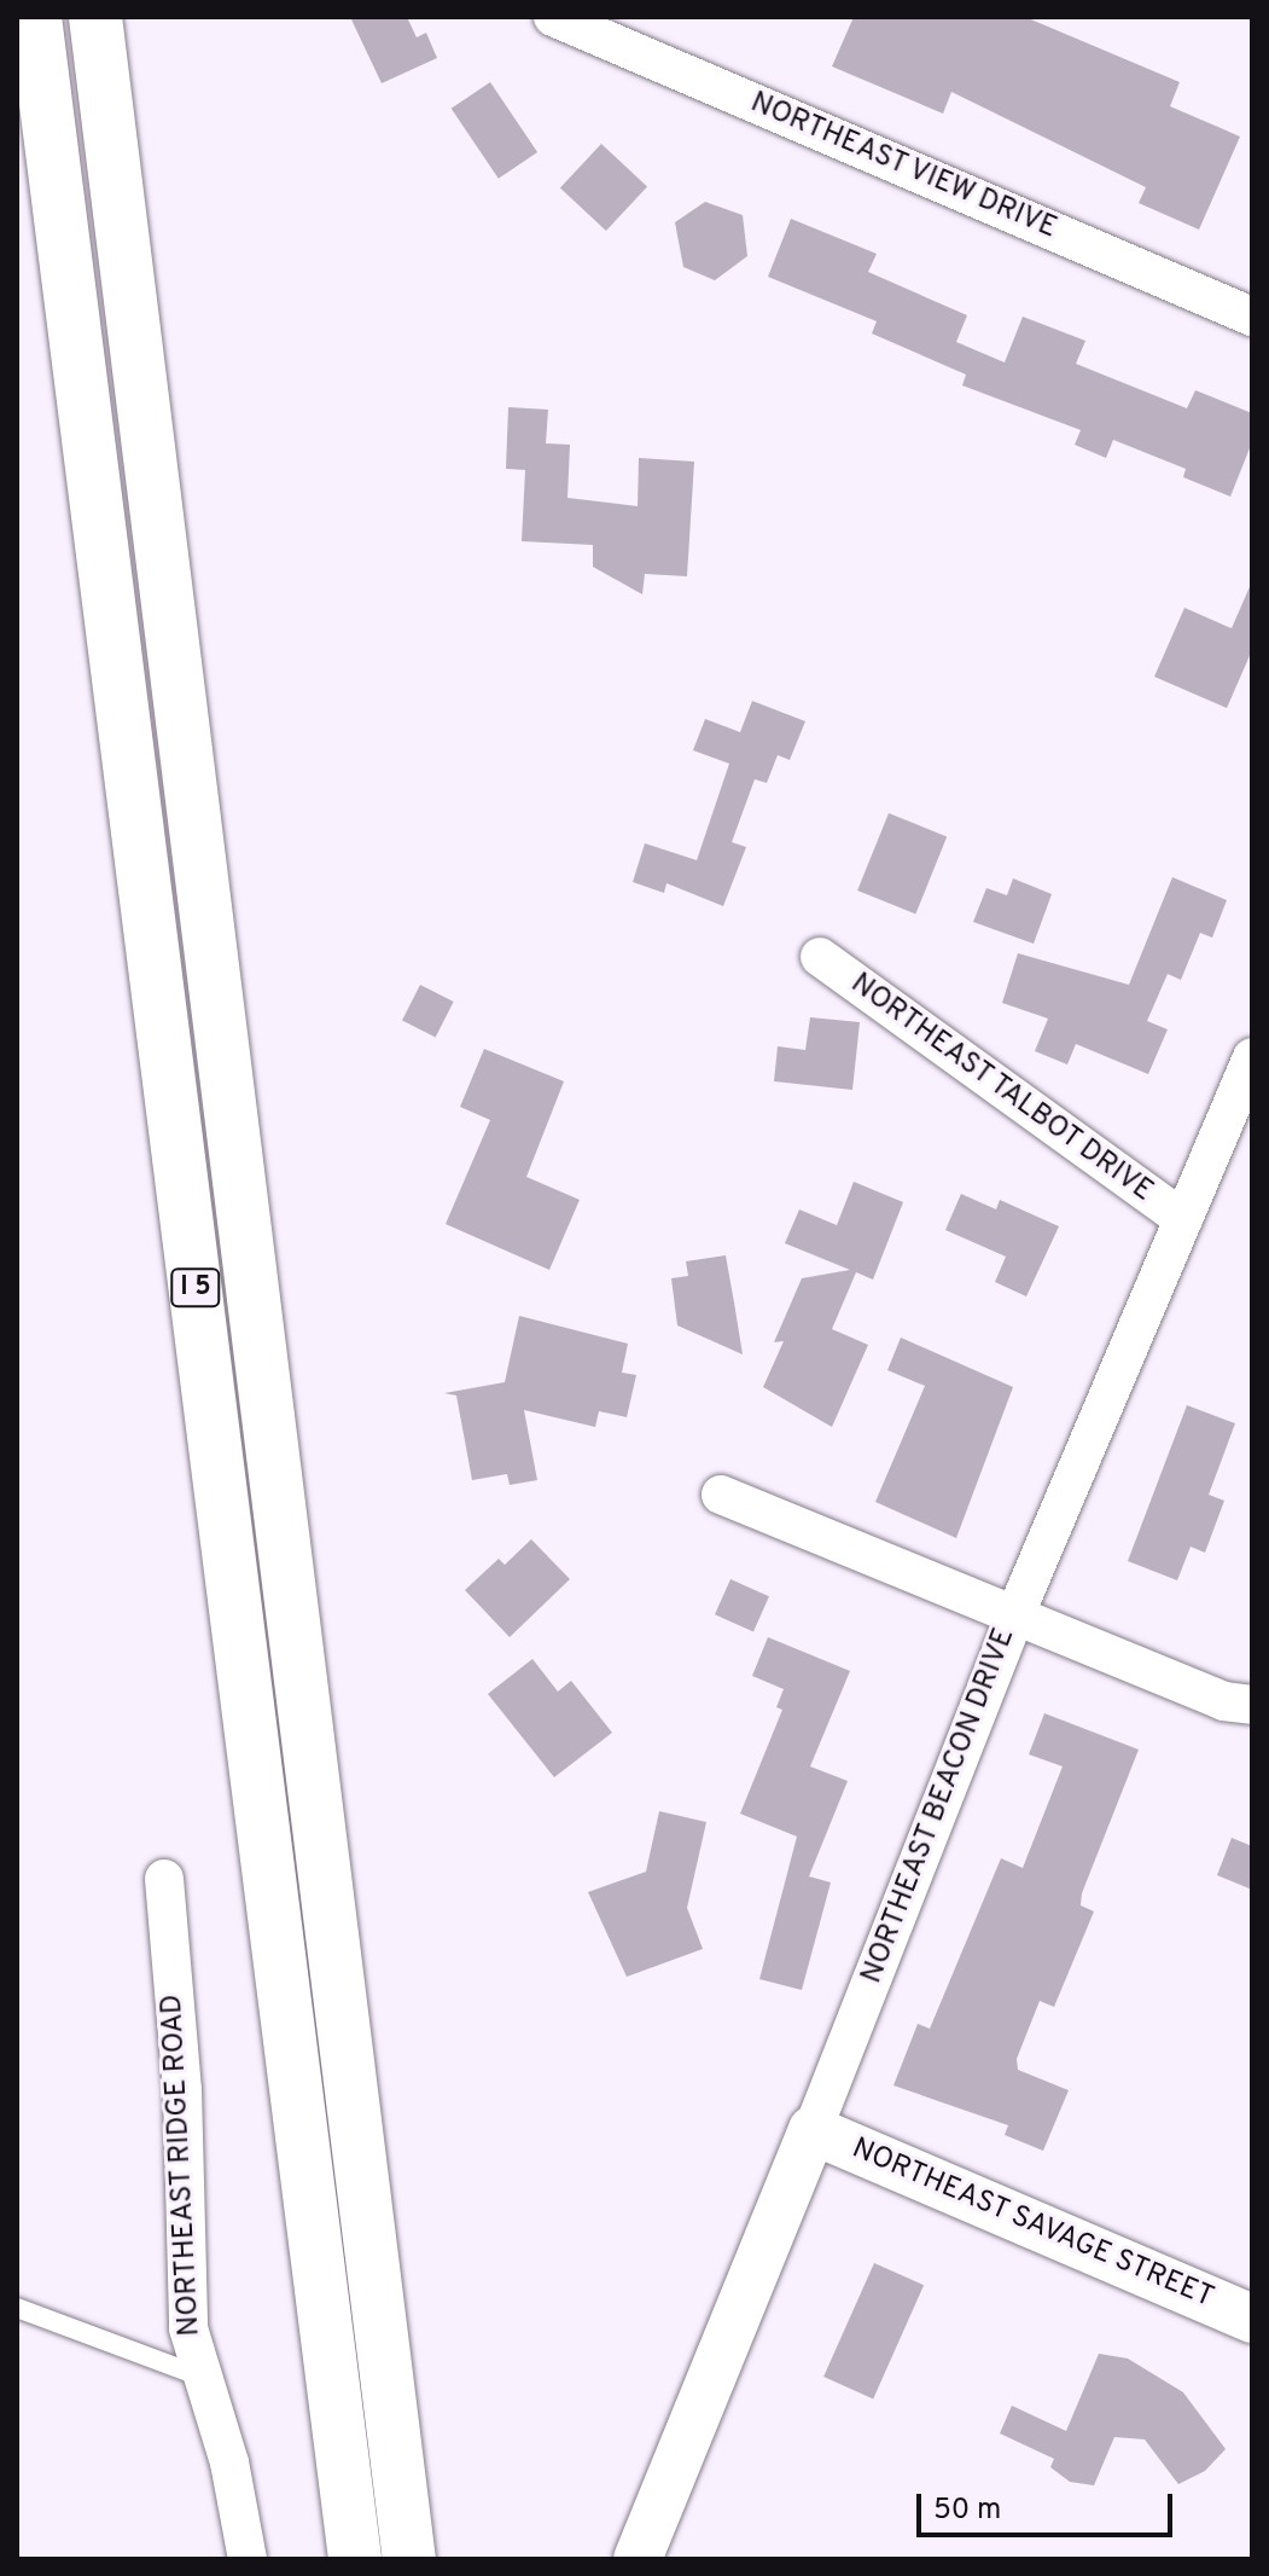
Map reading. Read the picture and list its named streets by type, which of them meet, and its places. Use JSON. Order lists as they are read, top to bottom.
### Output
{
  "streets": {
    "highway": ["I 5"],
    "street": [
      "NORTHEAST VIEW DRIVE",
      "NORTHEAST TALBOT DRIVE",
      "NORTHEAST BEACON DRIVE",
      "NORTHEAST RIDGE ROAD",
      "NORTHEAST SAVAGE STREET"
    ]
  },
  "crossings": [
    ["NORTHEAST TALBOT DRIVE", "NORTHEAST BEACON DRIVE"],
    ["NORTHEAST BEACON DRIVE", "NORTHEAST SAVAGE STREET"]
  ],
  "scale_bar": "50 m"
}
